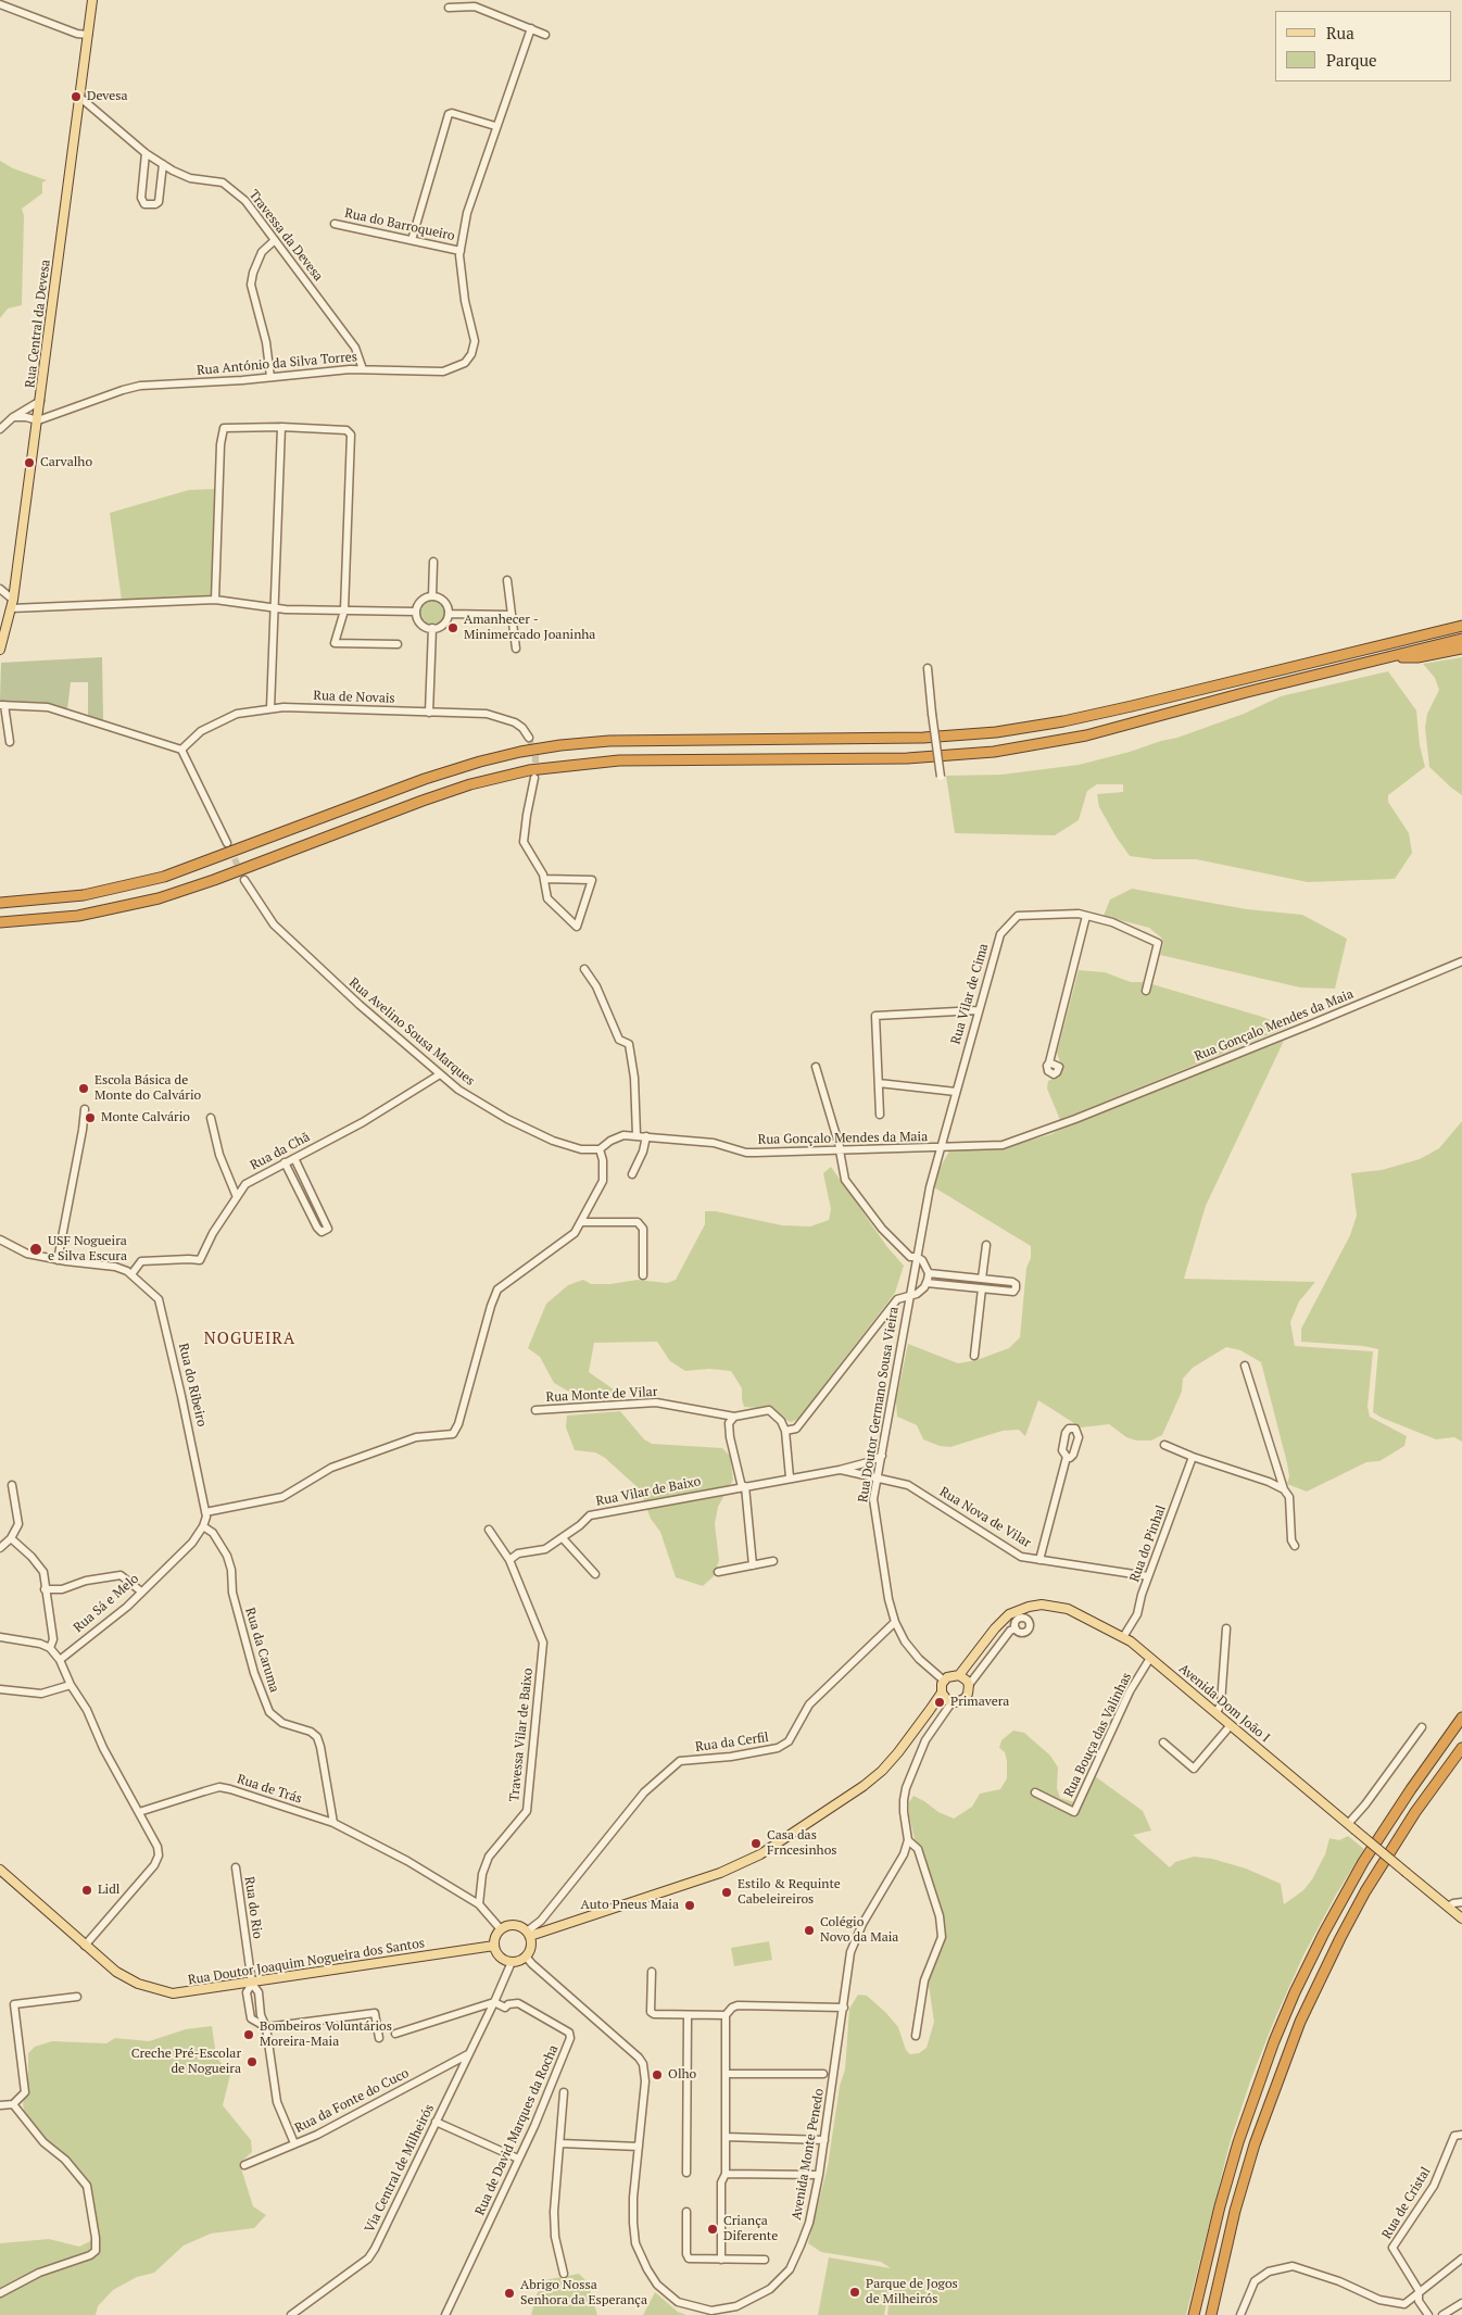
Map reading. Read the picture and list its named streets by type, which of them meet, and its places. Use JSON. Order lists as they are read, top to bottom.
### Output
{
  "streets": {
    "main road": ["Rua Central da Devesa", "Avenida Dom João I", "Rua Doutor Joaquim Nogueira dos Santos"],
    "street": [
      "Rua do Barroqueiro",
      "Travessa da Devesa",
      "Rua António da Silva Torres",
      "Rua de Novais",
      "Rua Vilar de Cima",
      "Rua Gonçalo Mendes da Maia",
      "Rua Avelino Sousa Marques",
      "Rua da Chã",
      "Rua do Ribeiro",
      "Rua Monte de Vilar",
      "Rua Doutor Germano Sousa Vieira",
      "Rua Vilar de Baixo",
      "Rua Nova de Vilar",
      "Rua do Pinhal",
      "Rua Sá e Melo",
      "Rua da Caruma",
      "Travessa Vilar de Baixo",
      "Rua Bouça das Valinhas",
      "Rua da Cerfil",
      "Rua de Trás",
      "Rua do Rio",
      "Rua da Fonte do Cuco",
      "Rua de David Marques da Rocha",
      "Avenida Monte Penedo",
      "Via Central de Milheirós",
      "Rua de Cristal"
    ]
  },
  "crossings": [
    ["Rua do Barroqueiro", "Rua António da Silva Torres"],
    ["Travessa da Devesa", "Rua Central da Devesa"],
    ["Travessa da Devesa", "Rua António da Silva Torres"],
    ["Rua Central da Devesa", "Rua António da Silva Torres"],
    ["Rua Vilar de Cima", "Rua Gonçalo Mendes da Maia"],
    ["Rua Vilar de Cima", "Rua Doutor Germano Sousa Vieira"],
    ["Rua Gonçalo Mendes da Maia", "Rua Avelino Sousa Marques"],
    ["Rua Gonçalo Mendes da Maia", "Rua Doutor Germano Sousa Vieira"],
    ["Rua Avelino Sousa Marques", "Rua da Chã"],
    ["Rua da Chã", "Rua do Ribeiro"],
    ["Rua Doutor Germano Sousa Vieira", "Rua Vilar de Baixo"],
    ["Rua Doutor Germano Sousa Vieira", "Rua Nova de Vilar"],
    ["Rua Doutor Germano Sousa Vieira", "Avenida Dom João I"],
    ["Rua Doutor Germano Sousa Vieira", "Rua da Cerfil"],
    ["Rua Vilar de Baixo", "Rua Nova de Vilar"],
    ["Rua Vilar de Baixo", "Travessa Vilar de Baixo"],
    ["Rua Nova de Vilar", "Rua do Pinhal"],
    ["Rua do Pinhal", "Avenida Dom João I"],
    ["Rua Sá e Melo", "Rua da Caruma"],
    ["Rua da Caruma", "Rua de Trás"],
    ["Avenida Dom João I", "Rua Bouça das Valinhas"],
    ["Travessa Vilar de Baixo", "Rua de Trás"],
    ["Rua da Cerfil", "Rua de Trás"],
    ["Rua da Cerfil", "Rua Doutor Joaquim Nogueira dos Santos"],
    ["Rua da Cerfil", "Avenida Monte Penedo"],
    ["Rua da Cerfil", "Via Central de Milheirós"],
    ["Rua de Trás", "Rua Doutor Joaquim Nogueira dos Santos"],
    ["Rua de Trás", "Avenida Monte Penedo"],
    ["Rua de Trás", "Via Central de Milheirós"],
    ["Rua do Rio", "Rua Doutor Joaquim Nogueira dos Santos"],
    ["Rua do Rio", "Rua da Fonte do Cuco"],
    ["Rua Doutor Joaquim Nogueira dos Santos", "Avenida Monte Penedo"],
    ["Rua Doutor Joaquim Nogueira dos Santos", "Via Central de Milheirós"],
    ["Rua da Fonte do Cuco", "Via Central de Milheirós"],
    ["Rua de David Marques da Rocha", "Via Central de Milheirós"],
    ["Avenida Monte Penedo", "Via Central de Milheirós"]
  ],
  "districts": ["NOGUEIRA"],
  "places": [
    "Devesa",
    "Carvalho",
    "Amanhecer - Minimercado Joaninha",
    "Escola Básica de Monte do Calvário",
    "Monte Calvário",
    "USF Nogueira e Silva Escura",
    "Primavera",
    "Casa das Frncesinhos",
    "Lidl",
    "Estilo & Requinte Cabeleireiros",
    "Auto Pneus Maia",
    "Colégio Novo da Maia",
    "Bombeiros Voluntários Moreira-Maia",
    "Creche Pré-Escolar de Nogueira",
    "Olho",
    "Criança Diferente",
    "Parque de Jogos de Milheirós",
    "Abrigo Nossa Senhora da Esperança"
  ],
  "legend": ["Rua", "Parque"]
}
